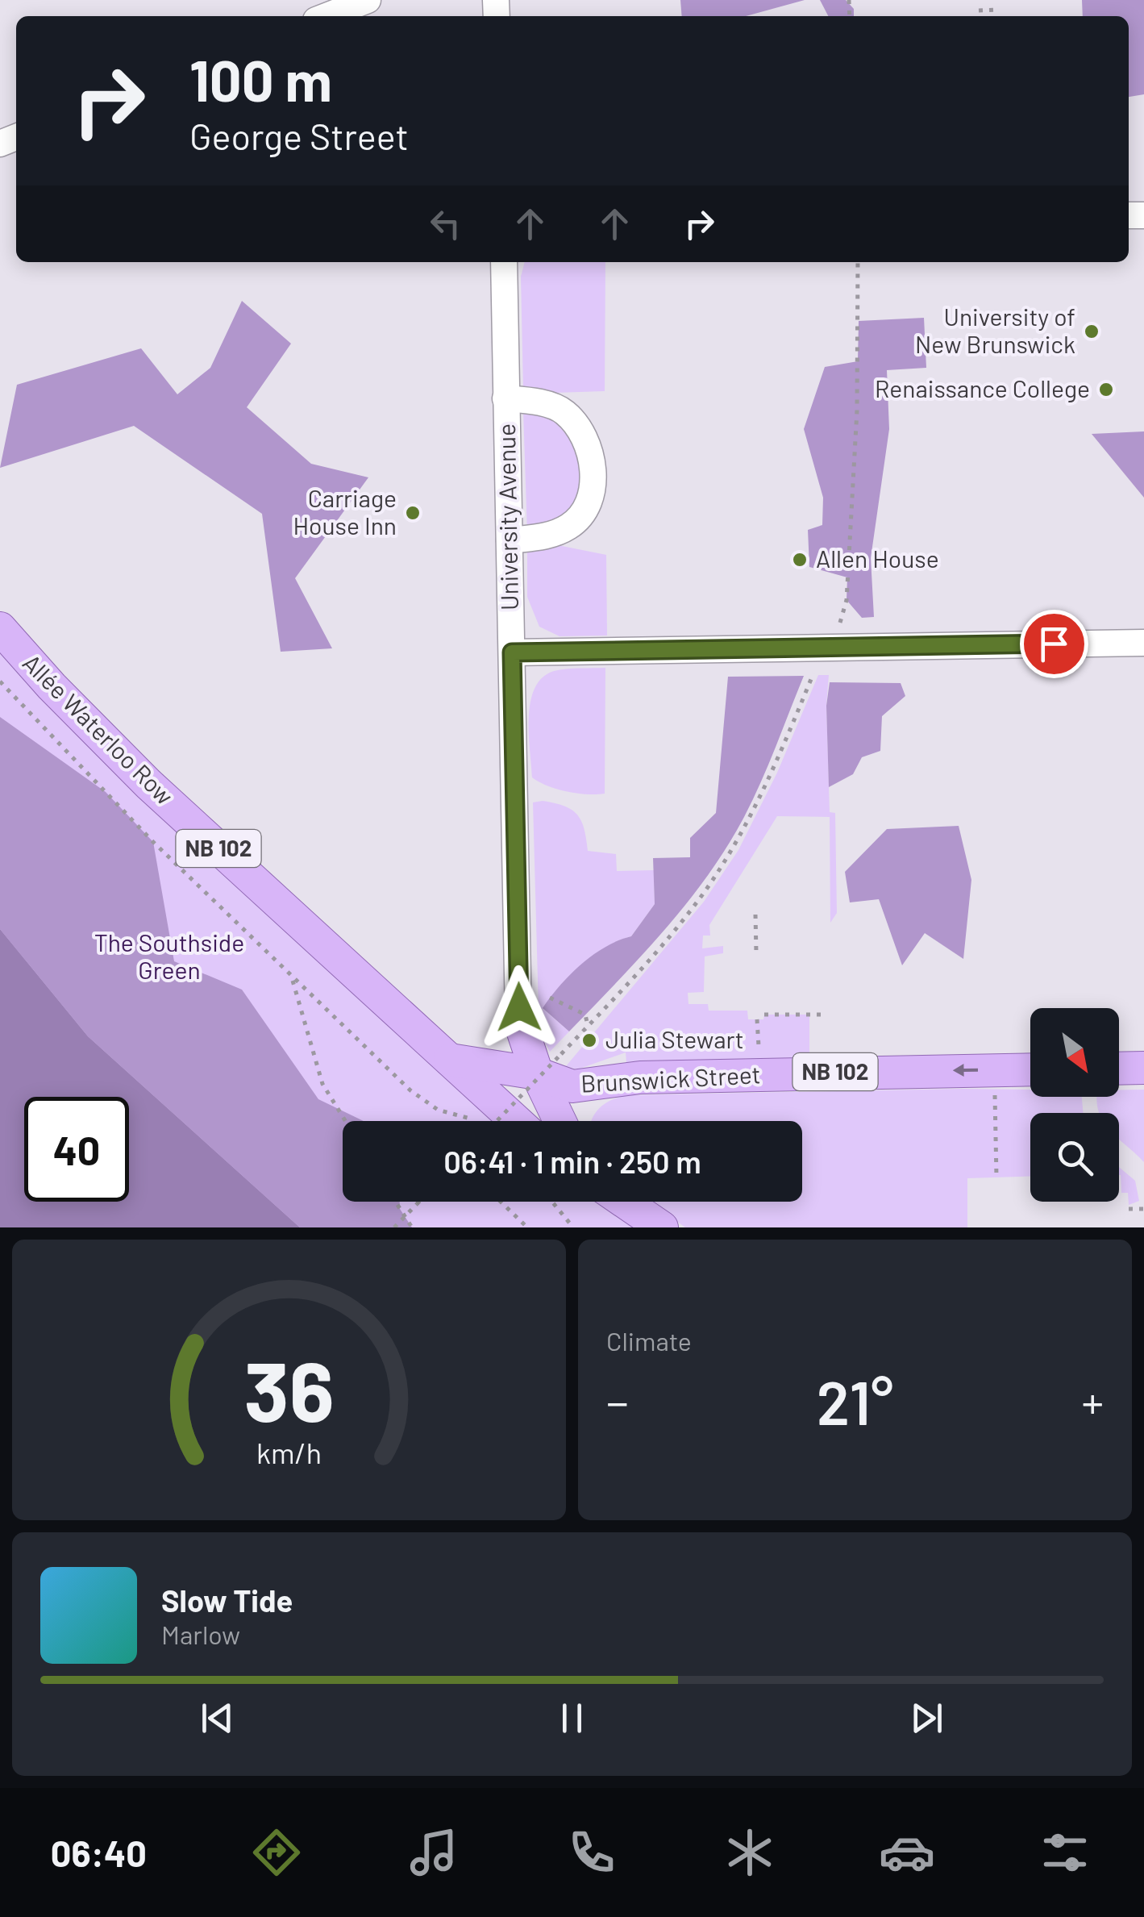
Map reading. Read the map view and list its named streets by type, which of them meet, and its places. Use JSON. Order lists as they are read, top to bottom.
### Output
{
  "streets": {
    "main road": ["Allée Waterloo Row", "NB 102", "Brunswick Street"],
    "street": ["University Avenue"]
  },
  "crossings": [
    ["Allée Waterloo Row", "NB 102"],
    ["Allée Waterloo Row", "Brunswick Street"],
    ["NB 102", "Brunswick Street"]
  ],
  "one_way": ["Brunswick Street"],
  "parks": ["The Southside Green"],
  "places": [
    "University of New Brunswick",
    "Renaissance College",
    "Carriage House Inn",
    "Allen House",
    "Julia Stewart"
  ],
  "north": "bottom right",
  "page": {
    "turn": ["100 m", "George Street"],
    "limit": "40",
    "trip": "06:41 · 1 min · 250 m",
    "tile": "Climate",
    "heat": ["−", "21°", "+"],
    "song": ["Slow Tide", "Marlow"],
    "tabs": "06:40",
    "gauge": ["36", "km/h"]
  }
}
